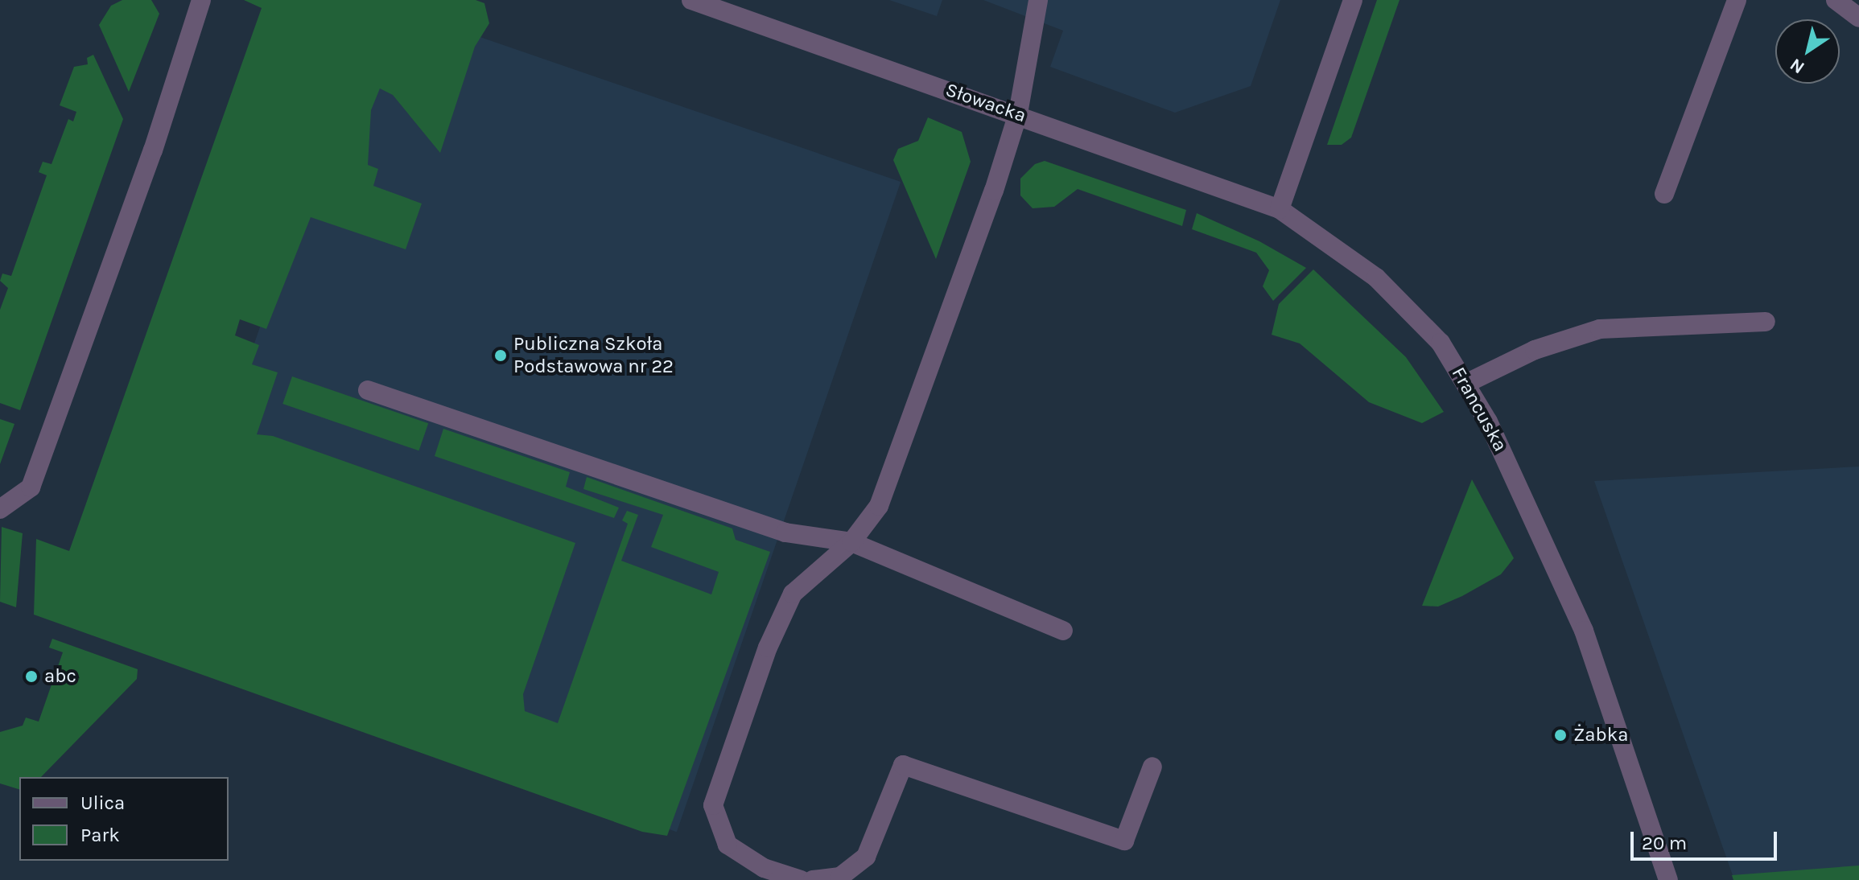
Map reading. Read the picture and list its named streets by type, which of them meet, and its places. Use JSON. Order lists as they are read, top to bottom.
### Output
{
  "streets": {
    "street": ["Słowacka", "Francuska"]
  },
  "crossings": [
    ["Słowacka", "Francuska"]
  ],
  "places": ["Publiczna Szkoła Podstawowa nr 22", "abc", "Żabka"],
  "legend": ["Ulica", "Park"],
  "scale_bar": "20 m",
  "north": "bottom left"
}
